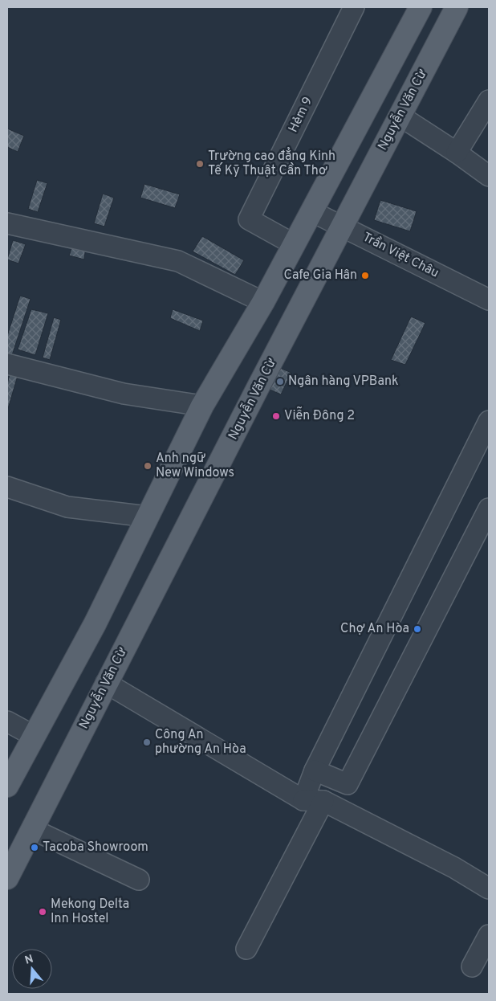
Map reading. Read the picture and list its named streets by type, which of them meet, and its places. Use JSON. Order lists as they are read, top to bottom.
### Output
{
  "streets": {
    "main road": ["Nguyễn Văn Cừ"],
    "street": ["Hẻm 9", "Trần Việt Châu"]
  },
  "crossings": [
    ["Nguyễn Văn Cừ", "Trần Việt Châu"]
  ],
  "places": [
    "Trường cao đẳng Kinh Tế Kỹ Thuật Cần Thơ",
    "Cafe Gia Hân",
    "Ngân hàng VPBank",
    "Viễn Đông 2",
    "Anh ngữ New Windows",
    "Chợ An Hòa",
    "Công An phường An Hòa",
    "Tacoba Showroom",
    "Mekong Delta Inn Hostel"
  ],
  "north": "top"
}
